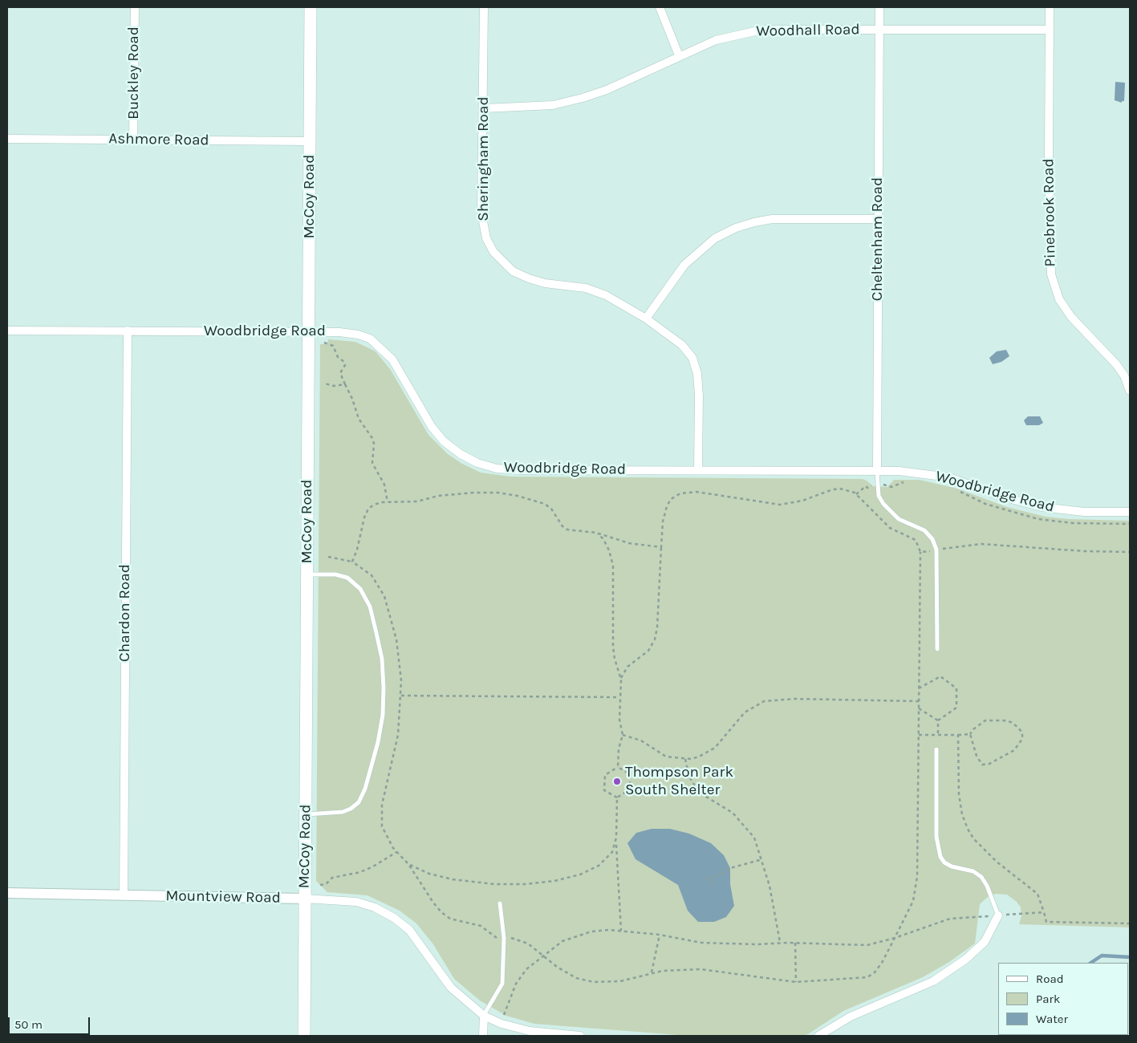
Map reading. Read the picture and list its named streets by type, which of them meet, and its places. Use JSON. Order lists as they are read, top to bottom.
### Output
{
  "streets": {
    "main road": ["McCoy Road"],
    "street": [
      "Woodhall Road",
      "Buckley Road",
      "Ashmore Road",
      "Sheringham Road",
      "Pinebrook Road",
      "Cheltenham Road",
      "Woodbridge Road",
      "Chardon Road",
      "Mountview Road"
    ]
  },
  "crossings": [
    ["Woodhall Road", "Sheringham Road"],
    ["Woodhall Road", "Pinebrook Road"],
    ["Woodhall Road", "Cheltenham Road"],
    ["Buckley Road", "Ashmore Road"],
    ["Ashmore Road", "McCoy Road"],
    ["Sheringham Road", "Woodbridge Road"],
    ["McCoy Road", "Woodbridge Road"],
    ["McCoy Road", "Mountview Road"],
    ["Cheltenham Road", "Woodbridge Road"],
    ["Woodbridge Road", "Chardon Road"],
    ["Chardon Road", "Mountview Road"]
  ],
  "places": ["Thompson Park South Shelter"],
  "legend": ["Road", "Park", "Water"],
  "scale_bar": "50 m"
}
